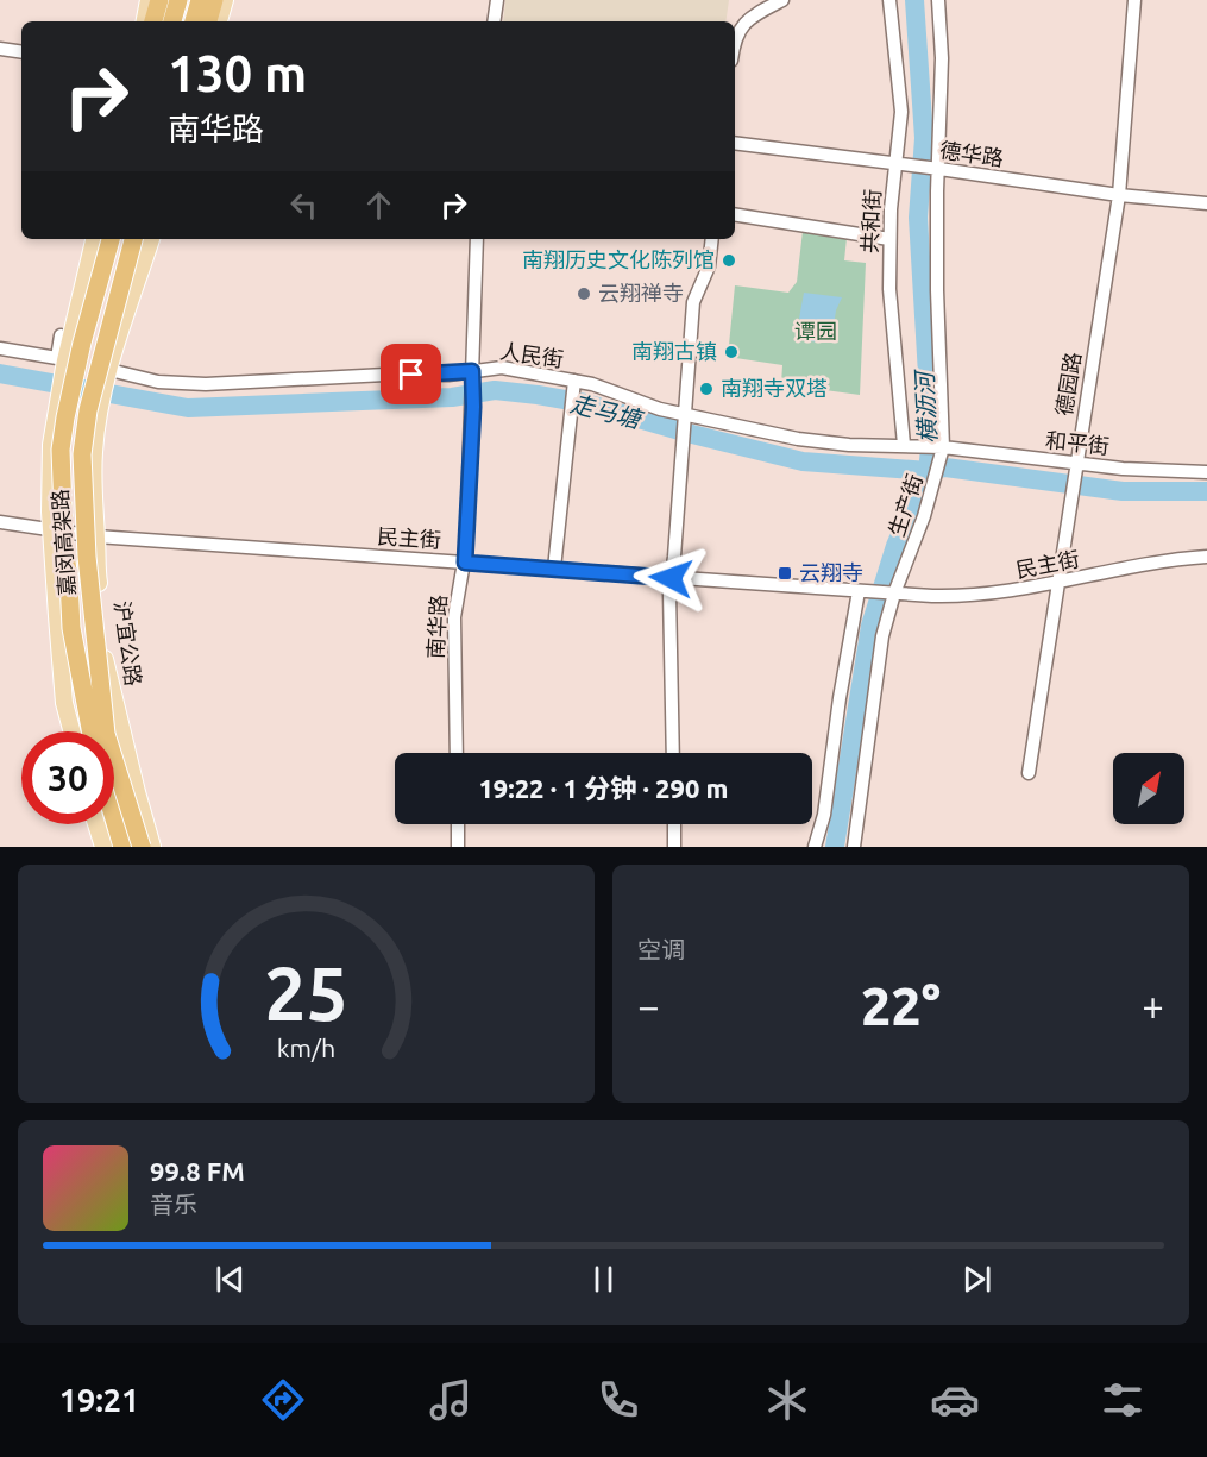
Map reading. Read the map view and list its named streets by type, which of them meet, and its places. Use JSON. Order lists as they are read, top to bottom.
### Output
{
  "streets": {
    "highway": ["嘉闵高架路"],
    "main road": ["沪宜公路"],
    "street": [
      "德华路",
      "共和街",
      "人民街",
      "德园路",
      "和平街",
      "生产街",
      "民主街",
      "南华路"
    ]
  },
  "crossings": [
    ["德华路", "共和街"],
    ["德华路", "德园路"],
    ["德华路", "生产街"],
    ["共和街", "人民街"],
    ["人民街", "和平街"],
    ["人民街", "生产街"],
    ["人民街", "南华路"],
    ["人民街", "沪宜公路"],
    ["德园路", "和平街"],
    ["德园路", "民主街"],
    ["和平街", "生产街"],
    ["生产街", "民主街"],
    ["民主街", "南华路"],
    ["民主街", "沪宜公路"]
  ],
  "water": ["横沥河", "走马塘"],
  "parks": ["谭园"],
  "places": {
    "other": [
      "南翔历史文化陈列馆",
      "云翔禅寺",
      "南翔古镇",
      "南翔寺双塔"
    ],
    "transit": ["云翔寺"]
  },
  "north": "top right",
  "page": {
    "turn": ["130 m", "南华路"],
    "limit": "30",
    "trip": "19:22 · 1 分钟 · 290 m",
    "tile": "空调",
    "heat": ["−", "22°", "+"],
    "song": ["99.8 FM", "音乐"],
    "tabs": "19:21",
    "gauge": ["25", "km/h"]
  }
}
